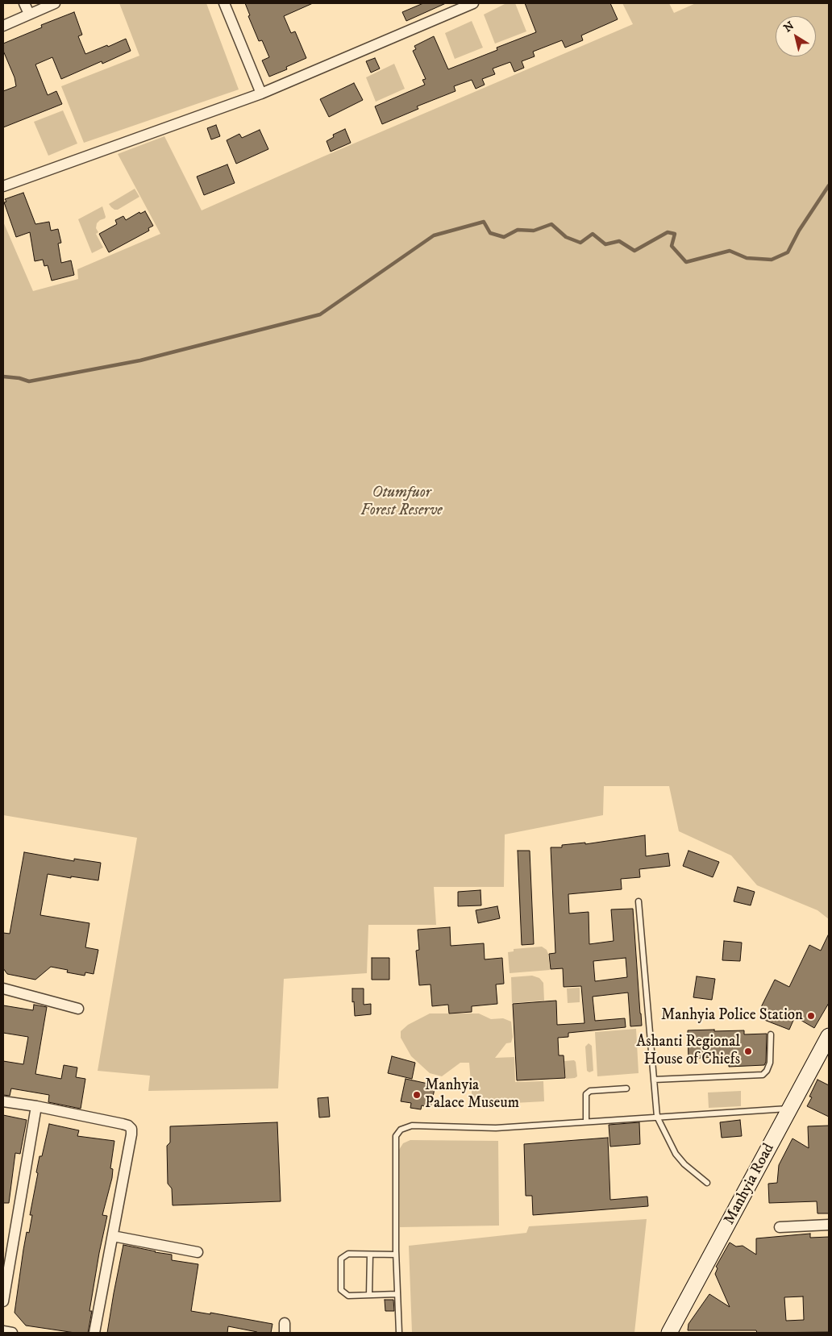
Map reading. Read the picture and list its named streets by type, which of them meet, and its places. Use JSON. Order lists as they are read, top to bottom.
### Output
{
  "streets": {
    "main road": ["Manhyia Road"]
  },
  "parks": ["Otumfuor Forest Reserve"],
  "places": ["Manhyia Police Station", "Ashanti Regional House of Chiefs", "Manhyia Palace Museum"],
  "north": "top left"
}
